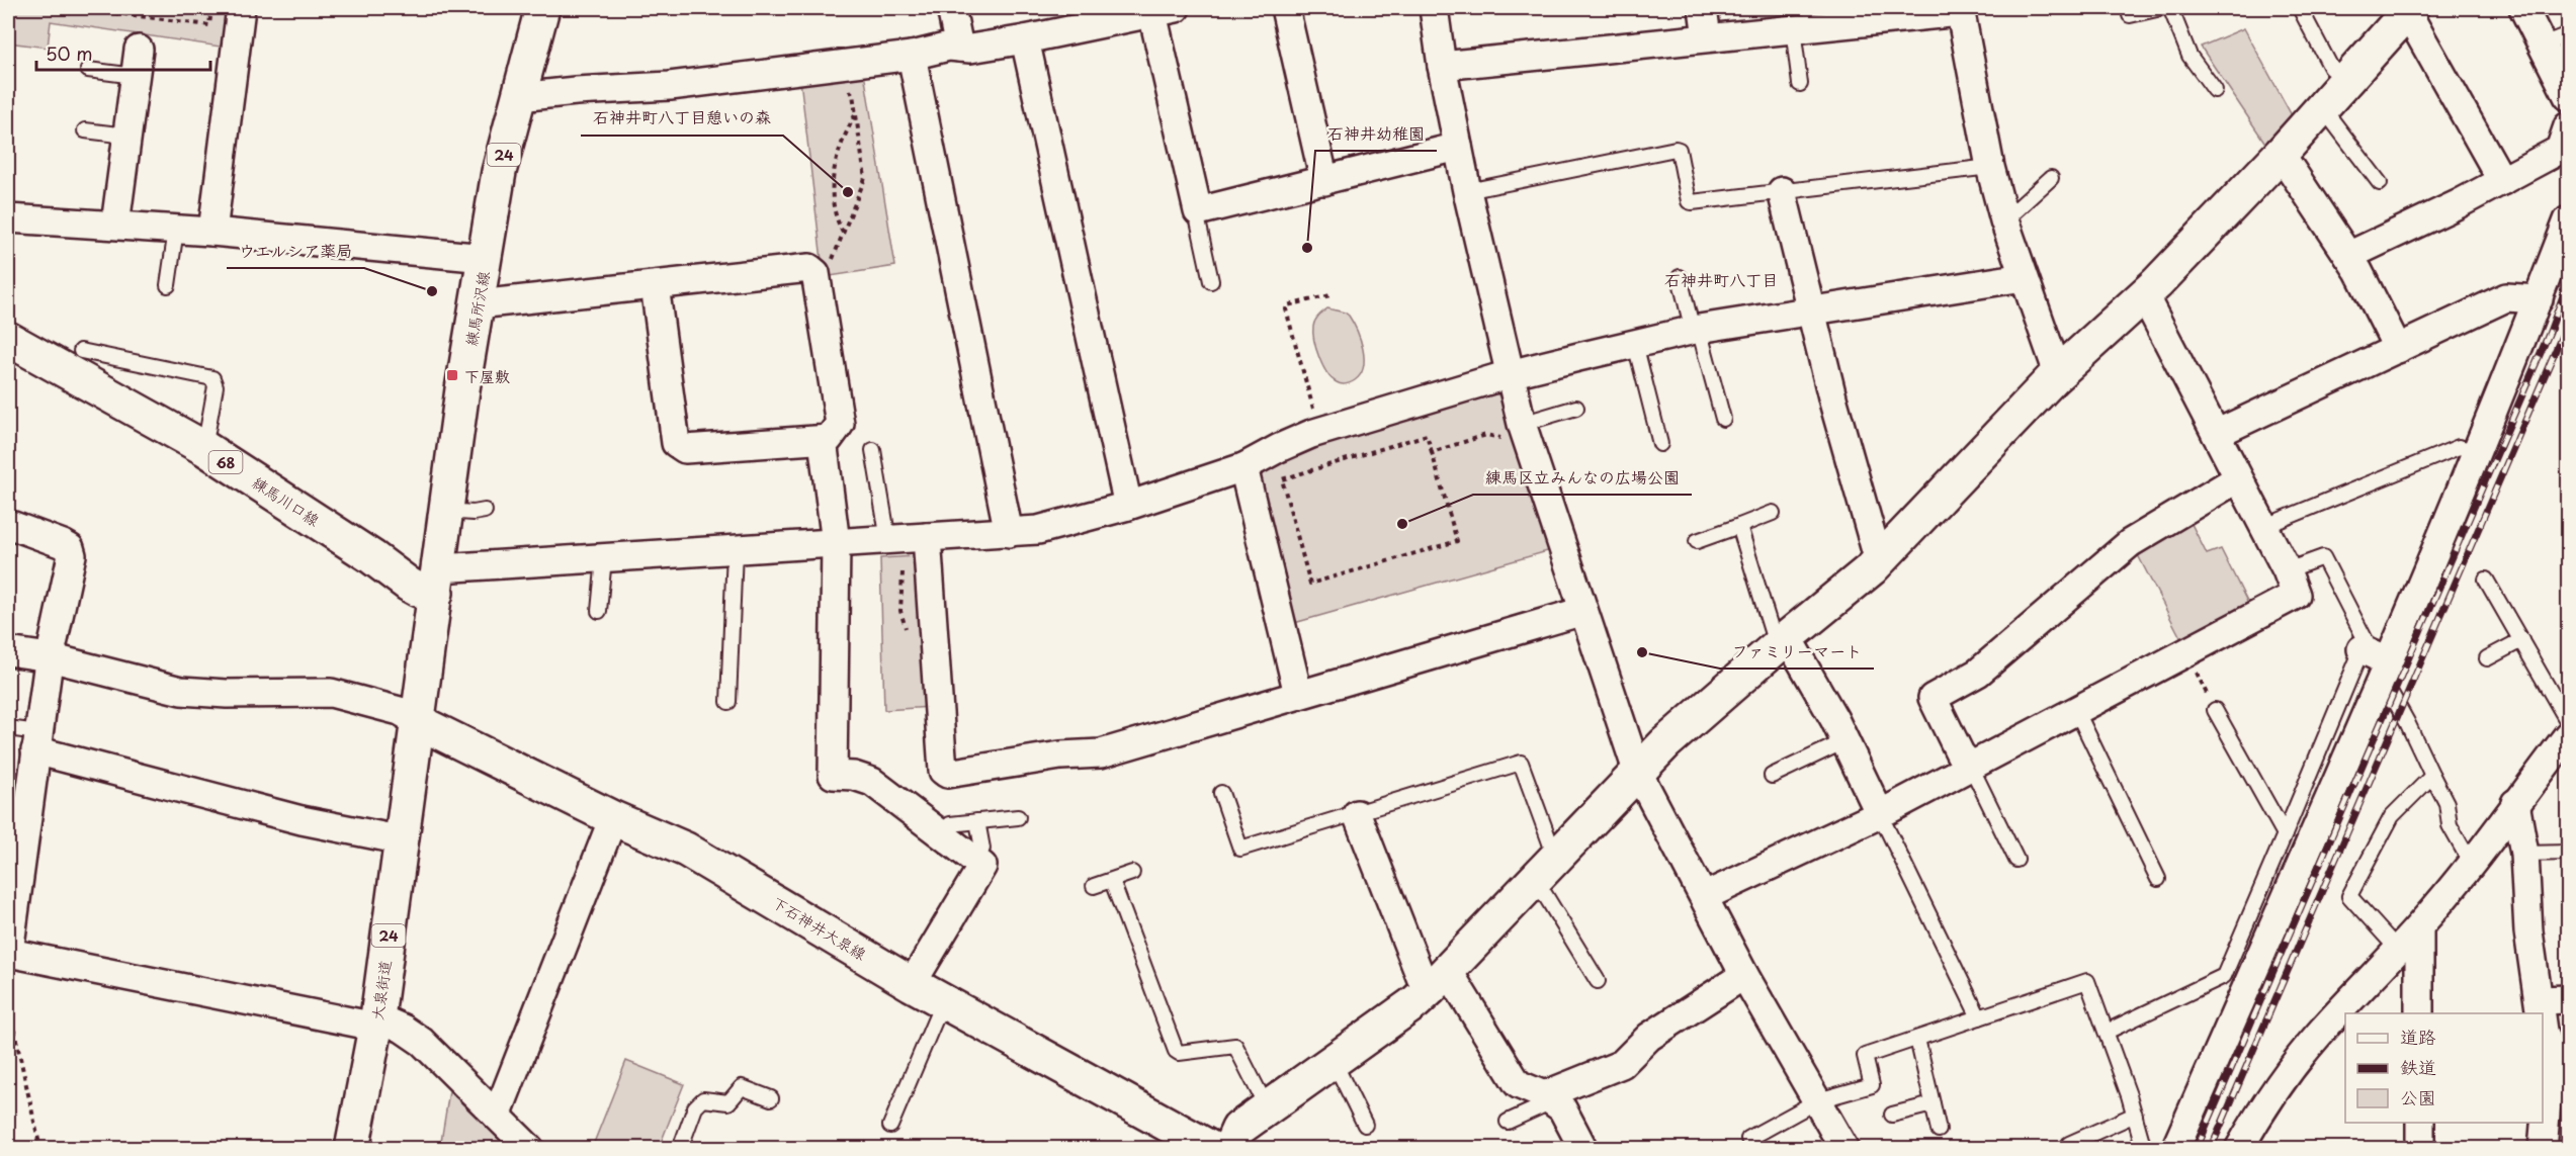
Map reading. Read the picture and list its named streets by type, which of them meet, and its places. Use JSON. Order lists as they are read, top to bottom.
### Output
{
  "streets": {
    "main road": [
      "24",
      "練馬所沢線",
      "68",
      "練馬川口線",
      "下石神井大泉線",
      "大泉街道"
    ]
  },
  "crossings": [
    ["練馬所沢線", "練馬川口線"],
    ["練馬所沢線", "下石神井大泉線"],
    ["練馬所沢線", "大泉街道"],
    ["下石神井大泉線", "大泉街道"]
  ],
  "districts": ["石神井町八丁目"],
  "places": {
    "other": [
      "石神井町八丁目憩いの森",
      "石神井幼稚園",
      "ウエルシア薬局",
      "練馬区立みんなの広場公園",
      "ファミリーマート"
    ],
    "transit": ["下屋敷"]
  },
  "legend": ["道路", "鉄道", "公園"],
  "scale_bar": "50 m"
}
